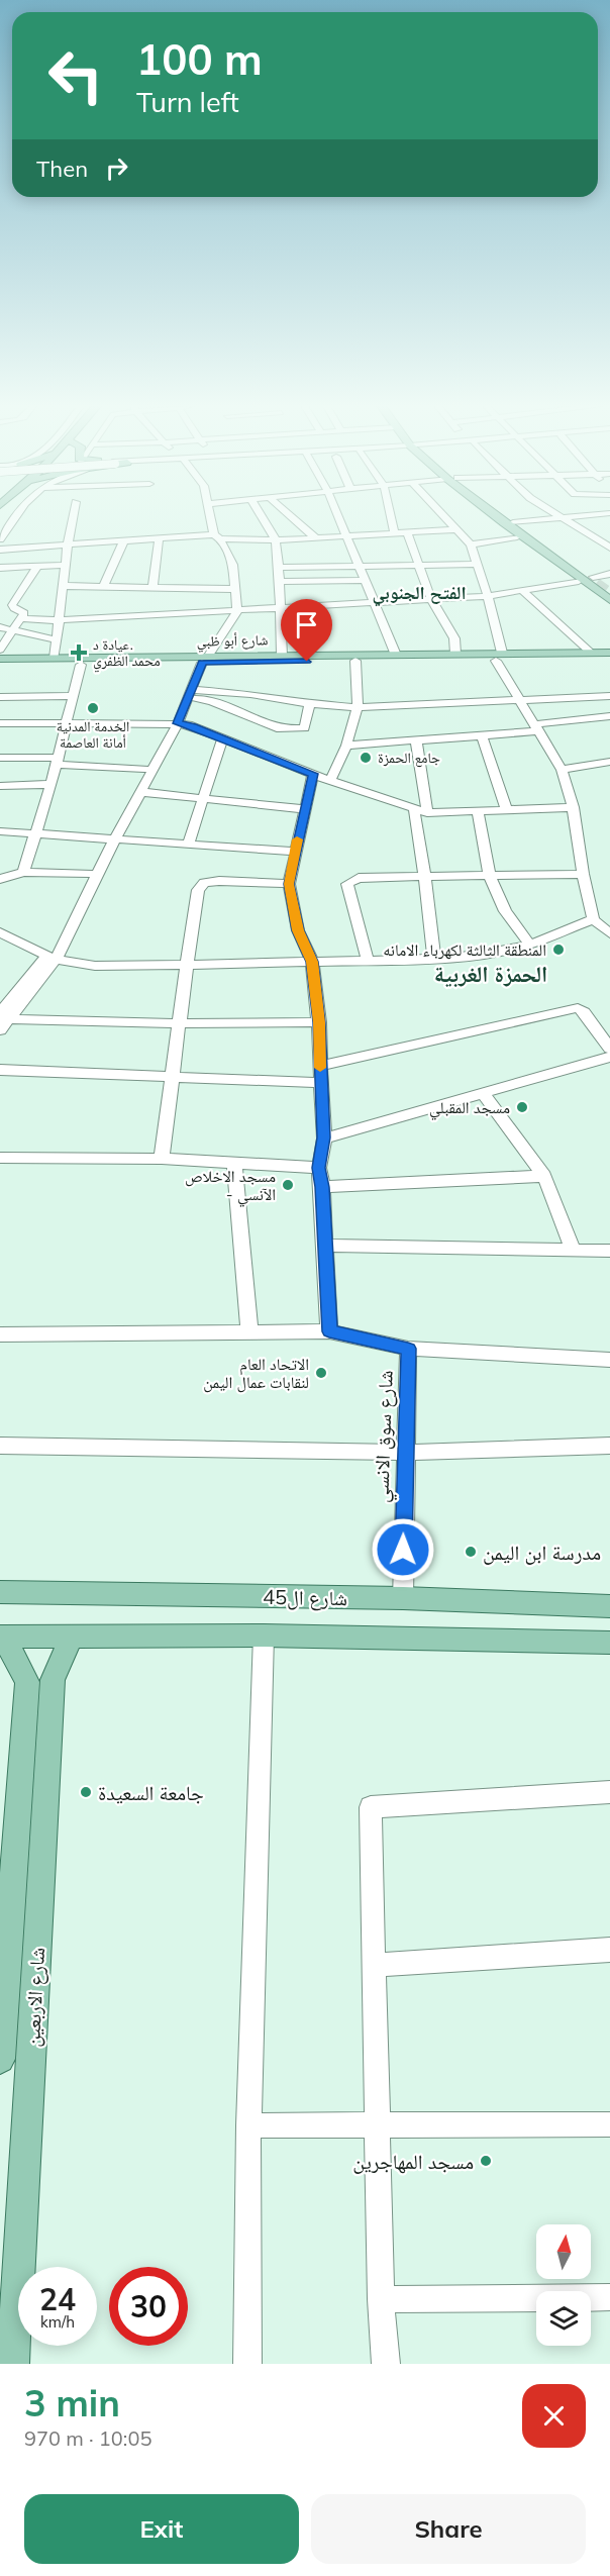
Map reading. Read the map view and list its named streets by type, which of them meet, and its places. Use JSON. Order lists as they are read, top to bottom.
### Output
{
  "streets": {
    "main road": ["شارع أبو ظبي", "شارع ال45", "شارع الاربعين"],
    "street": ["شارع سوق الانسي"]
  },
  "crossings": [
    ["شارع سوق الانسي", "شارع ال45"]
  ],
  "districts": ["الفتح الجنوبي", "الحمزة الغربية"],
  "places": {
    "health": ["عيادة د. محمد الظفري"],
    "other": [
      "الخدمة المدنية أمانة العاصمة",
      "جامع الحمزة",
      "المنطقة الثالثة لكهرباء الامانه",
      "مسجد المقبلي",
      "مسجد الاخلاص - الآنسي",
      "الاتحاد العام لنقابات عمال اليمن",
      "مدرسة ابن اليمن",
      "جامعة السعيدة",
      "مسجد المهاجرين"
    ]
  },
  "north": "top",
  "page": {
    "turn": ["100 m", "Turn left"],
    "then": "Then",
    "speed": "24 km/h",
    "limit": "30",
    "heading": ["3 min", "970 m · 10:05"],
    "buttons": ["Exit", "Share"]
  }
}
